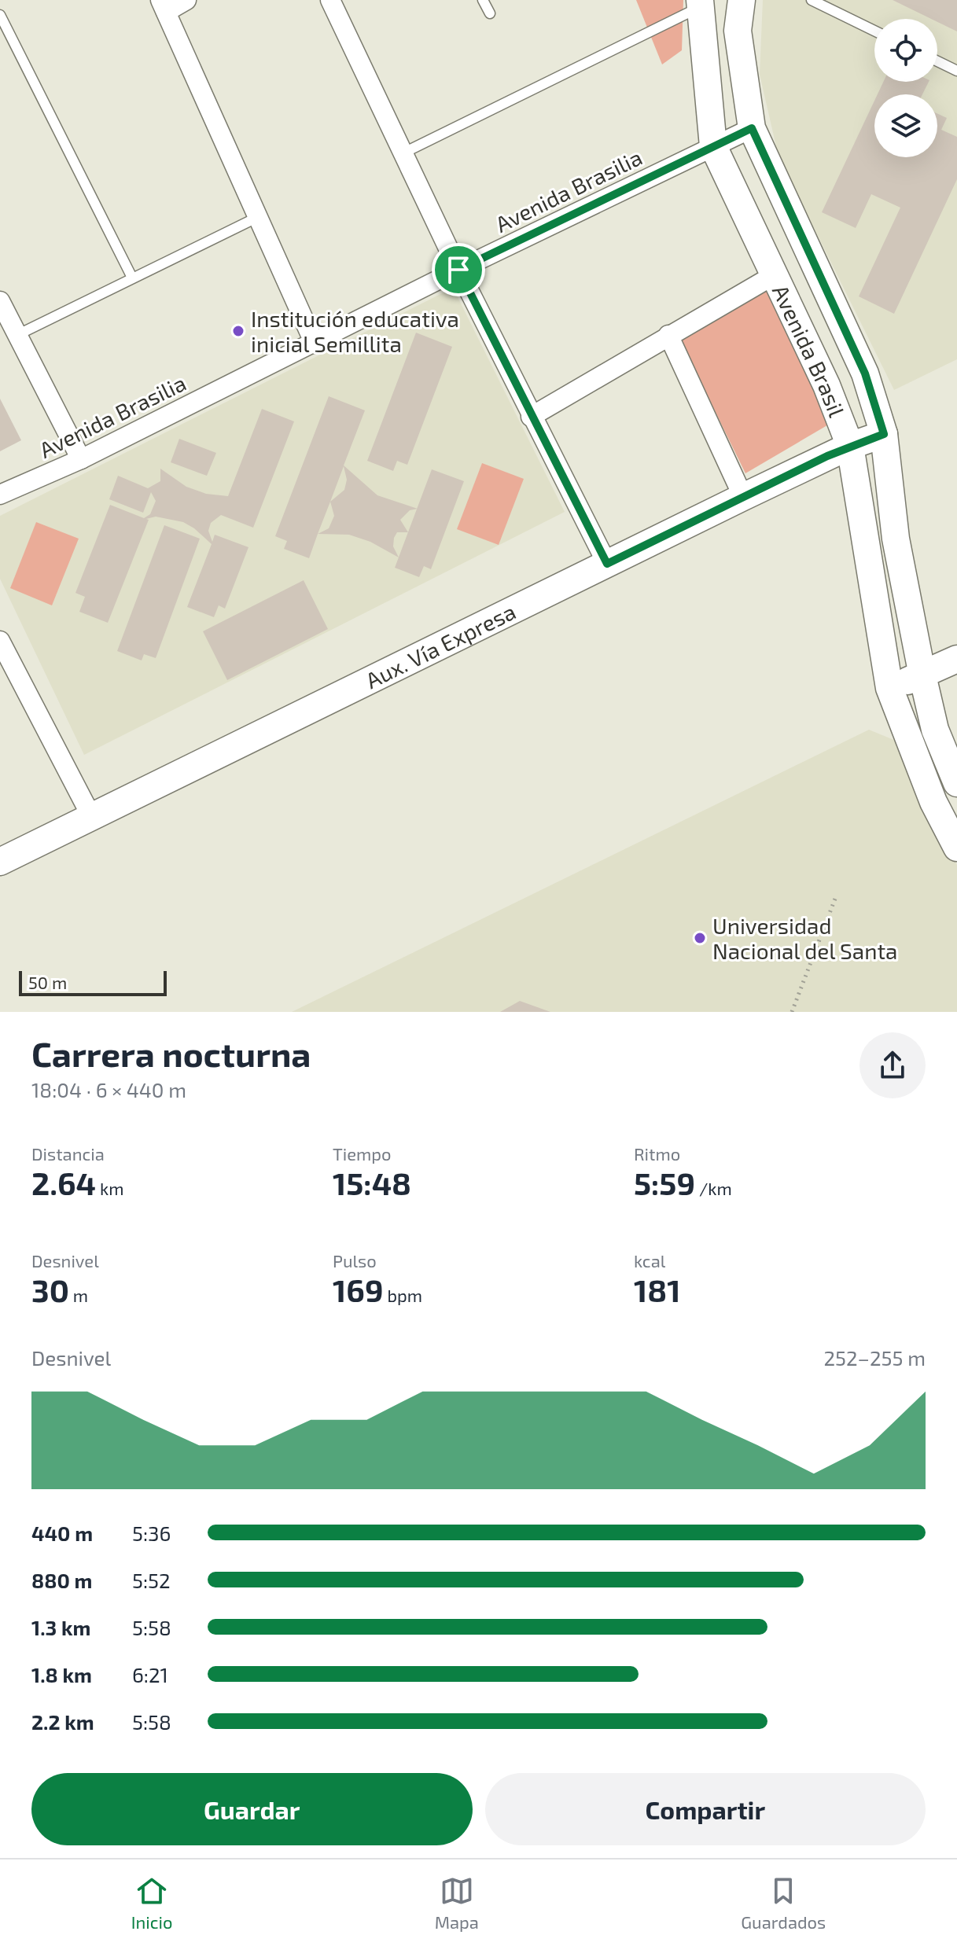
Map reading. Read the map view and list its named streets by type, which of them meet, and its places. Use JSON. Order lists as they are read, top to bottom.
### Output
{
  "streets": {
    "main road": ["Avenida Brasil", "Aux. Vía Expresa"],
    "street": ["Avenida Brasilia"]
  },
  "crossings": [
    ["Avenida Brasilia", "Avenida Brasil"],
    ["Avenida Brasil", "Aux. Vía Expresa"]
  ],
  "places": ["Institución educativa inicial Semillita", "Universidad Nacional del Santa"],
  "scale_bar": "50 m",
  "page": {
    "scale": "50 m",
    "heading": ["Carrera nocturna", "18:04 · 6 × 440 m"],
    "stats": [
      ["Distancia", "2.64 km"],
      ["Tiempo", "15:48"],
      ["Ritmo", "5:59 /km"],
      ["Desnivel", "30 m"],
      ["Pulso", "169 bpm"],
      ["kcal", "181"]
    ],
    "chart": ["Desnivel", "252–255 m"],
    "list": [
      {
        "name": "440 m",
        "note": "5:36"
      },
      {
        "name": "880 m",
        "note": "5:52"
      },
      {
        "name": "1.3 km",
        "note": "5:58"
      },
      {
        "name": "1.8 km",
        "note": "6:21"
      },
      {
        "name": "2.2 km",
        "note": "5:58"
      }
    ],
    "buttons": ["Guardar", "Compartir"],
    "tabs": ["Inicio", "Mapa", "Guardados"]
  }
}
